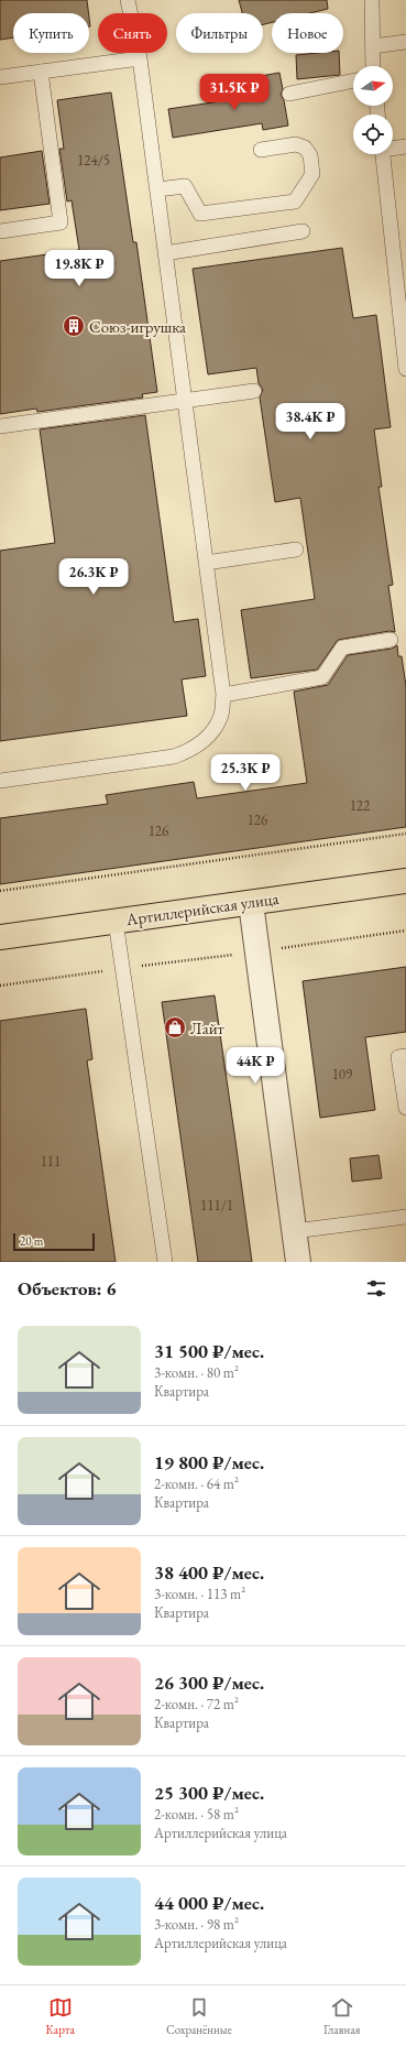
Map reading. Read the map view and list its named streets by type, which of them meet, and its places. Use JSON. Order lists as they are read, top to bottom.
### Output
{
  "streets": {
    "main road": ["Артиллерийская улица"]
  },
  "places": {
    "building": ["Союз-игрушка"],
    "shop": ["Лайт"]
  },
  "house_numbers": [
    "124/5",
    "122",
    "126",
    "126",
    "109",
    "111",
    "111/1"
  ],
  "scale_bar": "20 m",
  "north": "right",
  "page": {
    "chip": [
      "Купить",
      "Снять",
      "Фильтры",
      "Новое"
    ],
    "price": [
      "31.5K ₽",
      "19.8K ₽",
      "38.4K ₽",
      "26.3K ₽",
      "25.3K ₽",
      "44K ₽"
    ],
    "scale": "20 m",
    "heading": "Объектов: 6",
    "list": [
      {
        "name": "31 500 ₽/мес.",
        "note": "3-комн. · 80 m² · Квартира"
      },
      {
        "name": "19 800 ₽/мес.",
        "note": "2-комн. · 64 m² · Квартира"
      },
      {
        "name": "38 400 ₽/мес.",
        "note": "3-комн. · 113 m² · Квартира"
      },
      {
        "name": "26 300 ₽/мес.",
        "note": "2-комн. · 72 m² · Квартира"
      },
      {
        "name": "25 300 ₽/мес.",
        "note": "2-комн. · 58 m² · Артиллерийская улица"
      },
      {
        "name": "44 000 ₽/мес.",
        "note": "3-комн. · 98 m² · Артиллерийская улица"
      }
    ],
    "tabs": ["Карта", "Сохранённые", "Главная"]
  }
}
